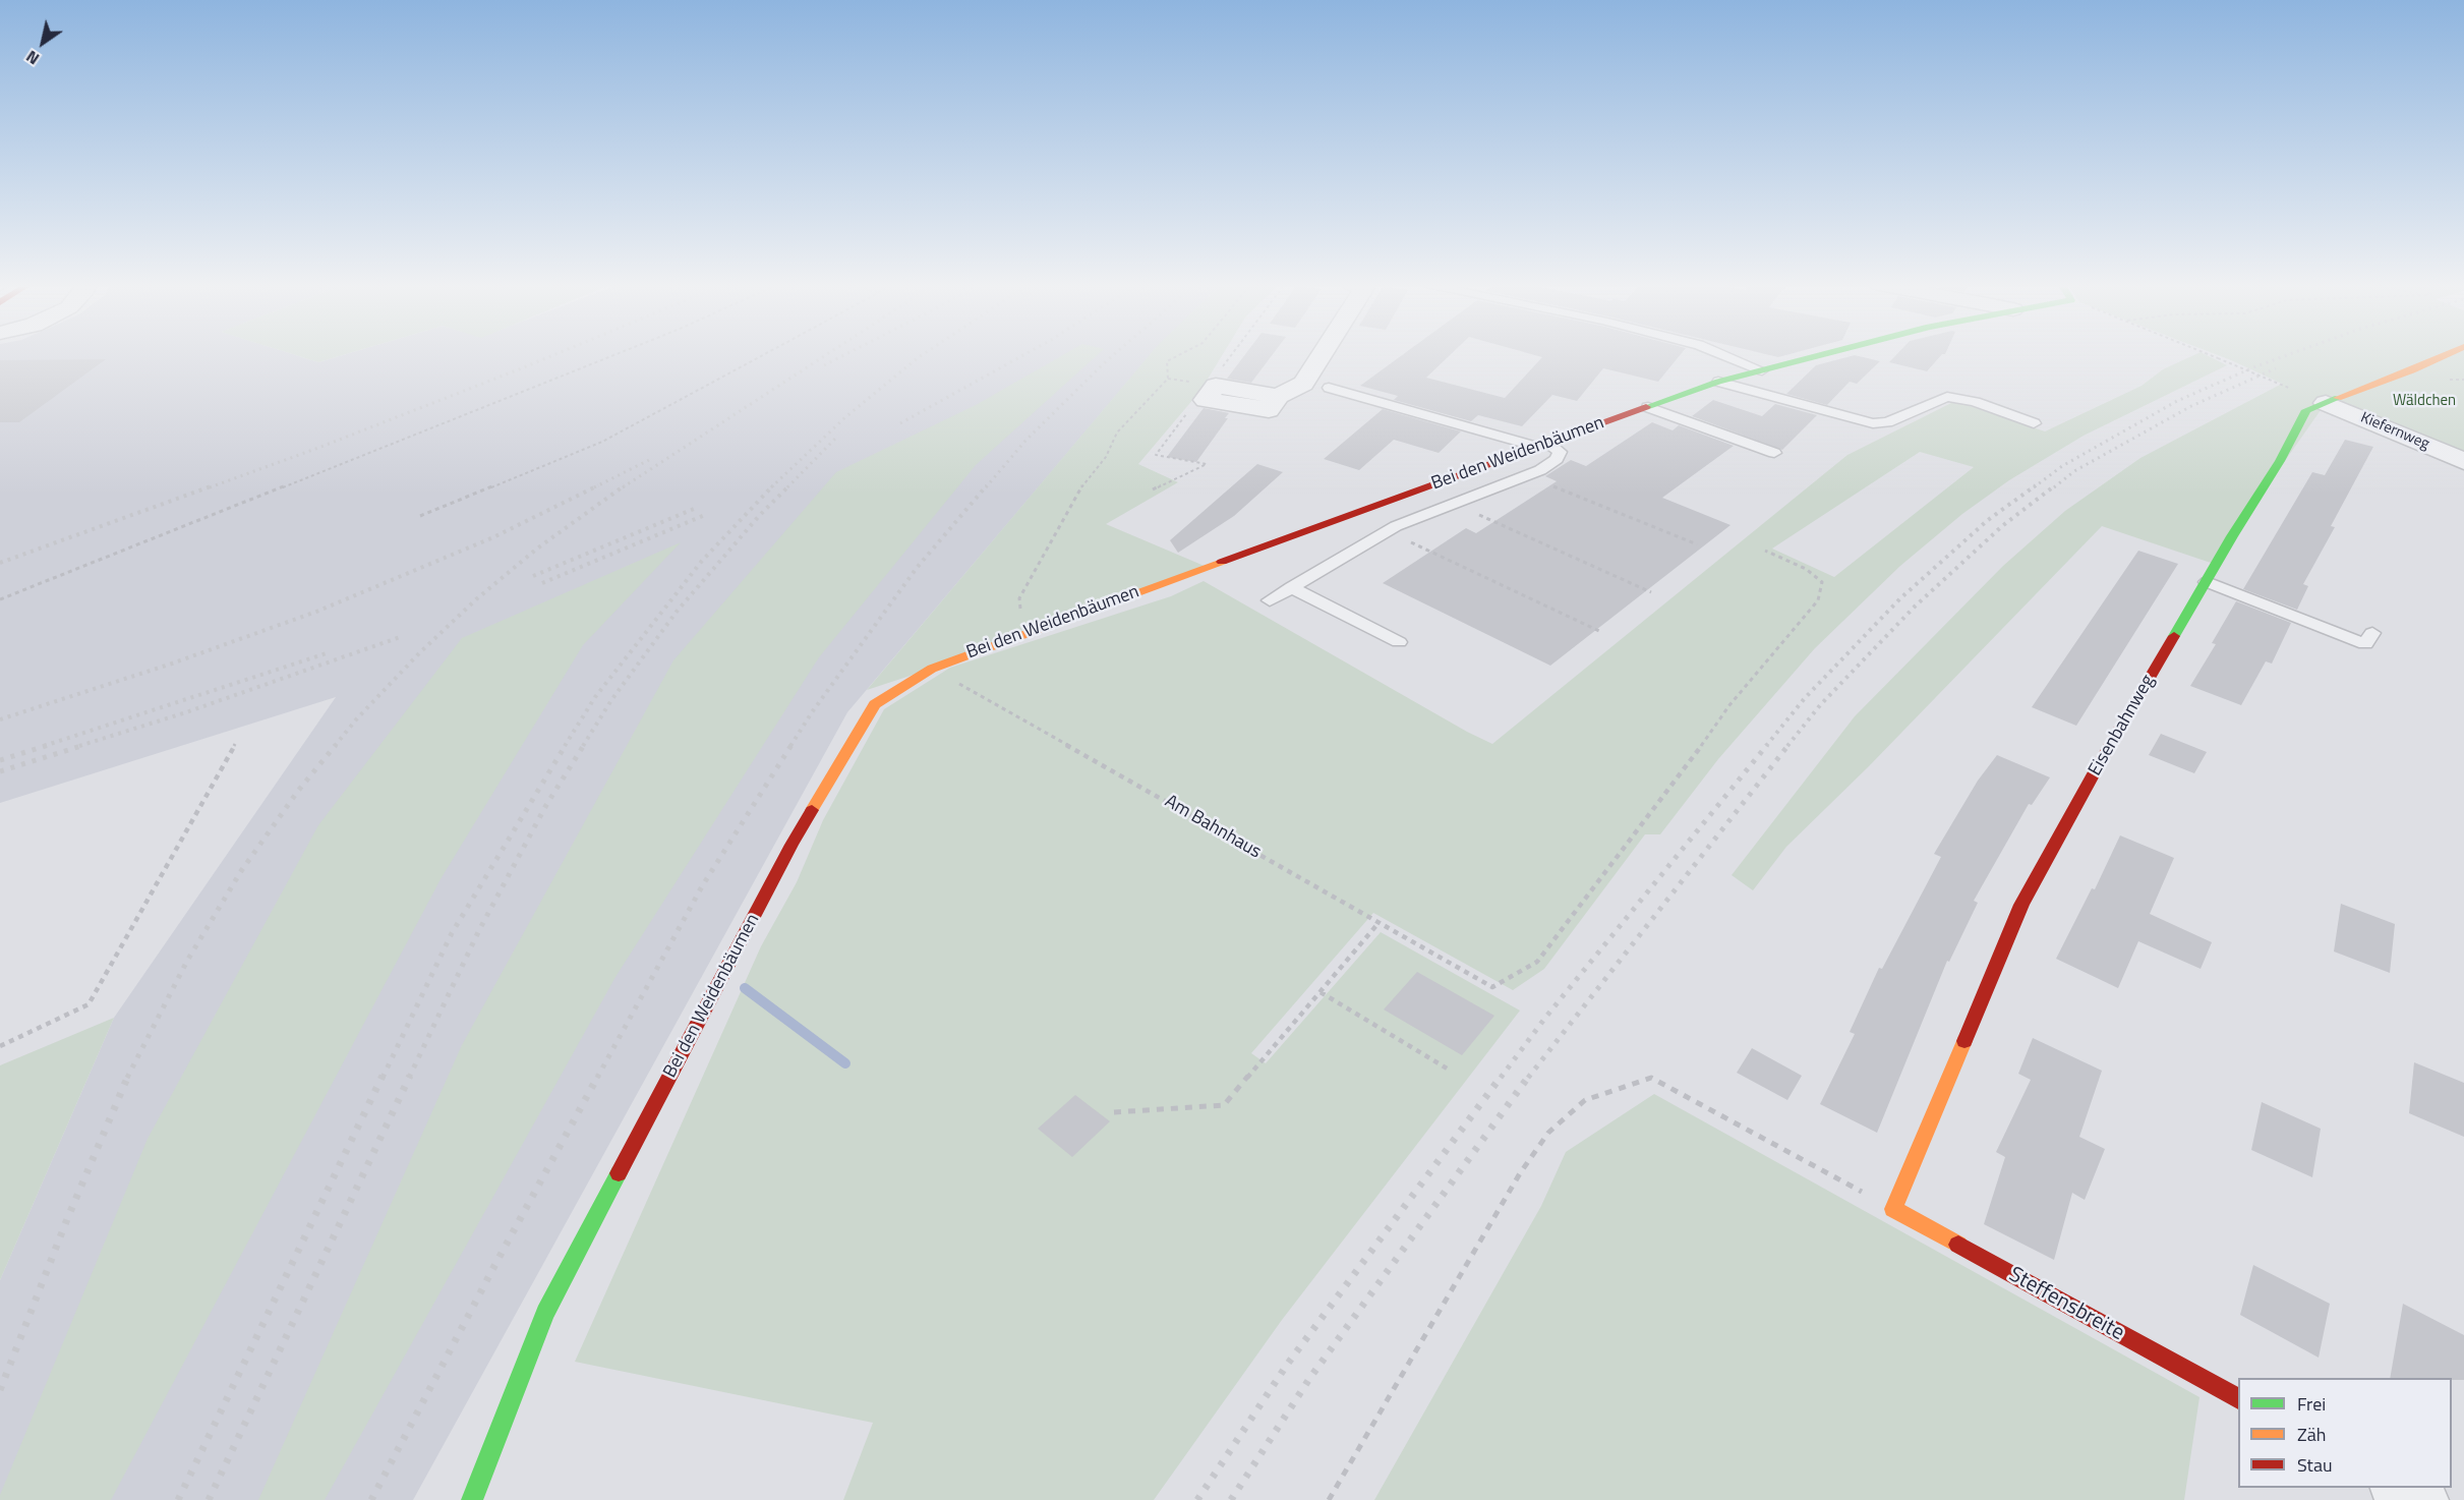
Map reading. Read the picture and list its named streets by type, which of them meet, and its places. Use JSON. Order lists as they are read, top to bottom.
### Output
{
  "streets": {
    "street": [
      "Kiefernweg",
      "Bei den Weidenbäumen",
      "Eisenbahnweg",
      "Steffensbreite"
    ],
    "path": ["Am Bahnhaus"]
  },
  "crossings": [
    ["Kiefernweg", "Eisenbahnweg"],
    ["Bei den Weidenbäumen", "Am Bahnhaus"],
    ["Eisenbahnweg", "Steffensbreite"]
  ],
  "parks": ["Wäldchen"],
  "legend": ["Frei", "Zäh", "Stau"],
  "north": "bottom left"
}
